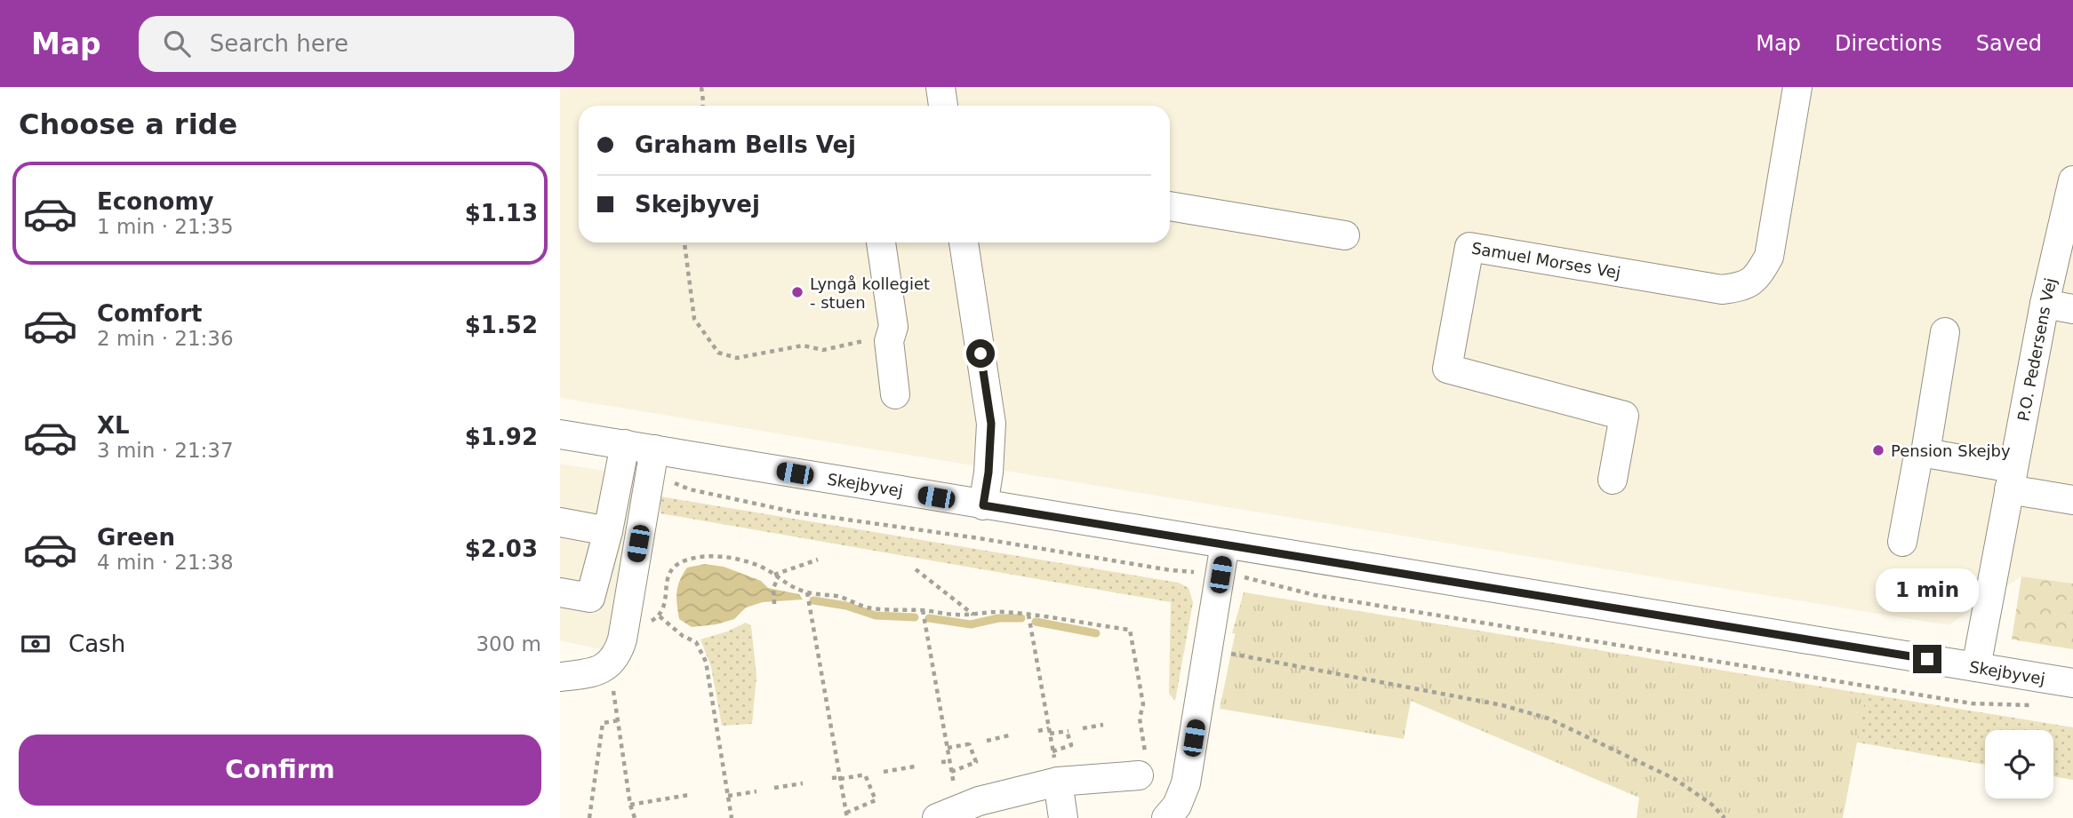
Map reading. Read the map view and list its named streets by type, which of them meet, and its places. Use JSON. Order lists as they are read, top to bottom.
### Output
{
  "streets": {
    "street": ["Samuel Morses Vej", "P.O. Pedersens Vej", "Skejbyvej"]
  },
  "crossings": [
    ["P.O. Pedersens Vej", "Skejbyvej"]
  ],
  "places": ["Lyngå kollegiet - stuen", "Pension Skejby"],
  "page": {
    "header": "Map",
    "search": "Search here",
    "nav": ["Map", "Directions", "Saved"],
    "heading": "Choose a ride",
    "banner": ["Graham Bells Vej", "Skejbyvej"],
    "list": [
      {
        "name": "Economy",
        "note": "1 min · 21:35",
        "value": "$1.13"
      },
      {
        "name": "Comfort",
        "note": "2 min · 21:36",
        "value": "$1.52"
      },
      {
        "name": "XL",
        "note": "3 min · 21:37",
        "value": "$1.92"
      },
      {
        "name": "Green",
        "note": "4 min · 21:38",
        "value": "$2.03"
      }
    ],
    "bubble": "1 min",
    "pay": ["Cash", "300 m"],
    "buttons": "Confirm"
  }
}
